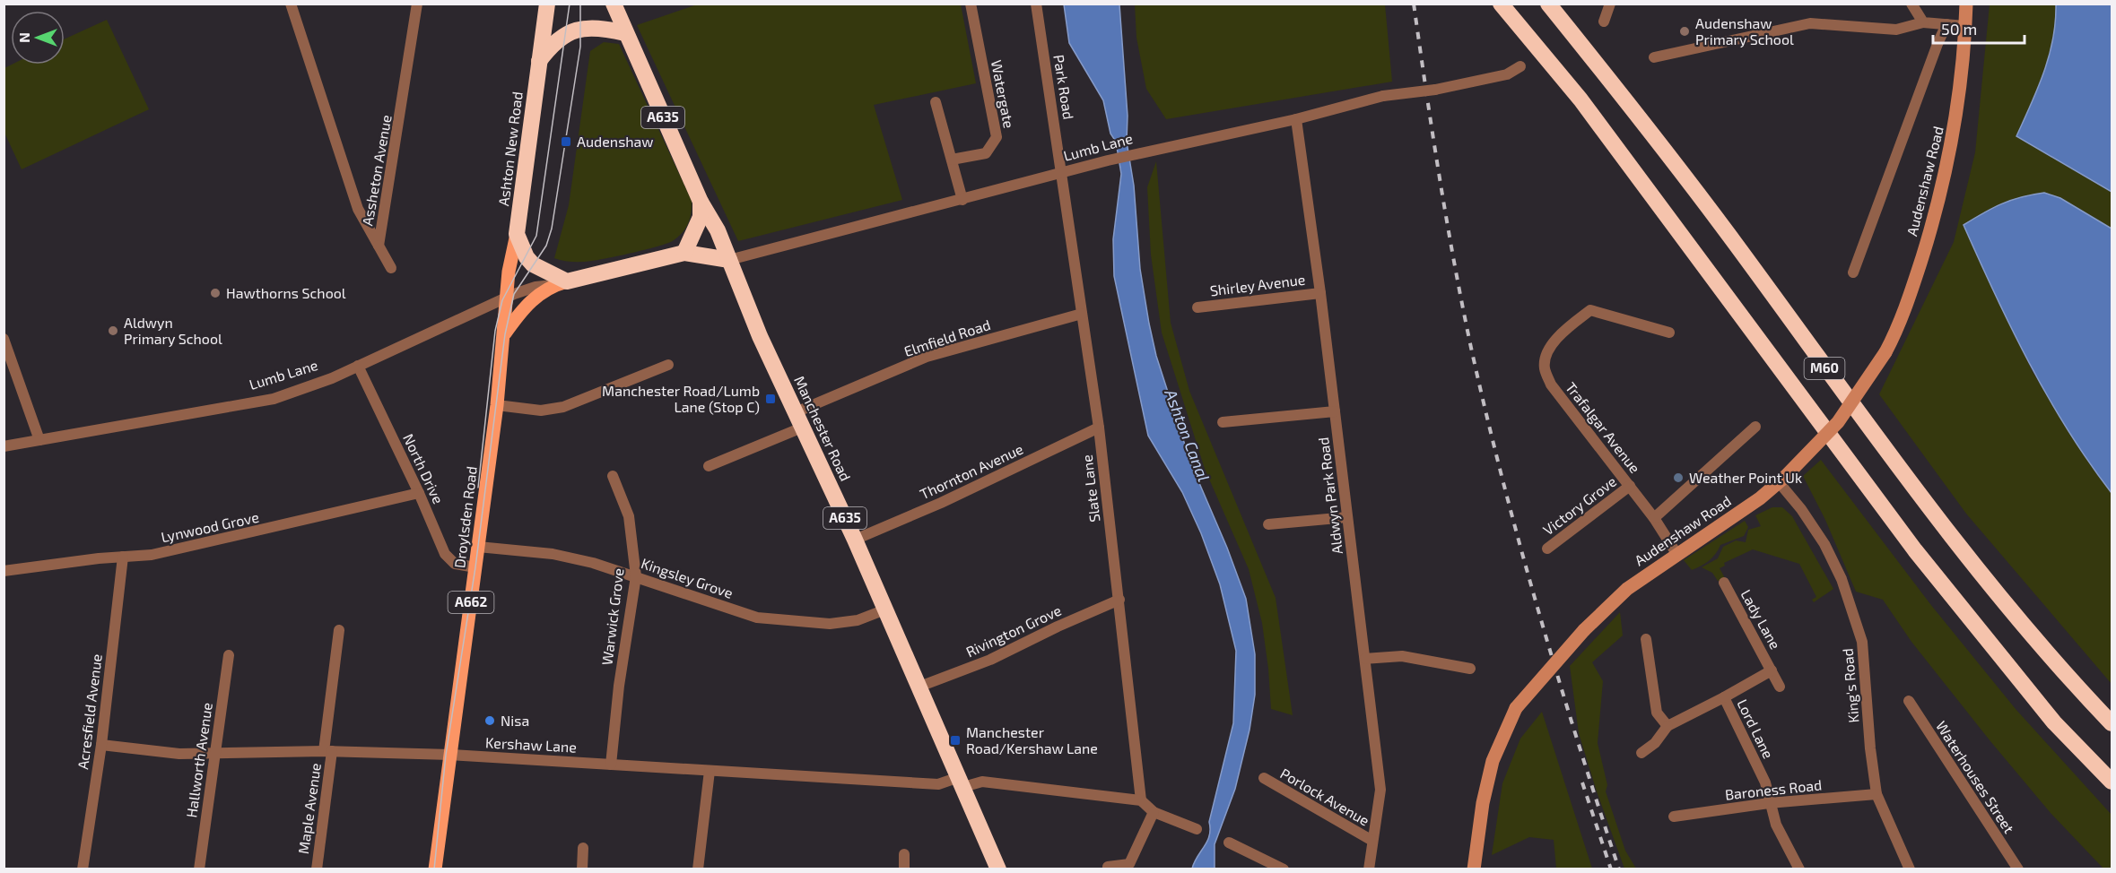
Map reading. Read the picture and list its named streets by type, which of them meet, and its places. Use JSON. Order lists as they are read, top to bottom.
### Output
{
  "streets": {
    "highway": [
      "A635",
      "Lumb Lane",
      "Ashton New Road",
      "M60",
      "Manchester Road"
    ],
    "main road": ["Audenshaw Road", "Droylsden Road", "A662"],
    "street": [
      "Park Road",
      "Watergate",
      "Assheton Avenue",
      "Shirley Avenue",
      "Elmfield Road",
      "Trafalgar Avenue",
      "North Drive",
      "Thornton Avenue",
      "Slate Lane",
      "Aldwyn Park Road",
      "Victory Grove",
      "Lynwood Grove",
      "Kingsley Grove",
      "Warwick Grove",
      "Lady Lane",
      "Rivington Grove",
      "King's Road",
      "Acresfield Avenue",
      "Lord Lane",
      "Kershaw Lane",
      "Hallworth Avenue",
      "Waterhouses Street",
      "Baroness Road",
      "Porlock Avenue",
      "Maple Avenue"
    ]
  },
  "crossings": [
    ["Park Road", "Lumb Lane"],
    ["Park Road", "Slate Lane"],
    ["Lumb Lane", "Ashton New Road"],
    ["Lumb Lane", "Manchester Road"],
    ["Lumb Lane", "North Drive"],
    ["Lumb Lane", "Slate Lane"],
    ["Lumb Lane", "Aldwyn Park Road"],
    ["Lumb Lane", "Droylsden Road"],
    ["Ashton New Road", "Droylsden Road"],
    ["Audenshaw Road", "Trafalgar Avenue"],
    ["Audenshaw Road", "King's Road"],
    ["Shirley Avenue", "Aldwyn Park Road"],
    ["Elmfield Road", "Manchester Road"],
    ["Elmfield Road", "Slate Lane"],
    ["Trafalgar Avenue", "Victory Grove"],
    ["Manchester Road", "Thornton Avenue"],
    ["Manchester Road", "Kingsley Grove"],
    ["Manchester Road", "Rivington Grove"],
    ["Manchester Road", "Kershaw Lane"],
    ["North Drive", "Droylsden Road"],
    ["North Drive", "Lynwood Grove"],
    ["Thornton Avenue", "Slate Lane"],
    ["Slate Lane", "Rivington Grove"],
    ["Slate Lane", "Kershaw Lane"],
    ["Aldwyn Park Road", "Porlock Avenue"],
    ["Droylsden Road", "Kingsley Grove"],
    ["Droylsden Road", "Kershaw Lane"],
    ["Lynwood Grove", "Acresfield Avenue"],
    ["Kingsley Grove", "Warwick Grove"],
    ["Warwick Grove", "Kershaw Lane"],
    ["Lady Lane", "Lord Lane"],
    ["King's Road", "Baroness Road"],
    ["Acresfield Avenue", "Kershaw Lane"],
    ["Lord Lane", "Baroness Road"],
    ["Kershaw Lane", "Hallworth Avenue"],
    ["Kershaw Lane", "Maple Avenue"]
  ],
  "water": ["Ashton Canal"],
  "places": {
    "other": [
      "Audenshaw Primary School",
      "Hawthorns School",
      "Aldwyn Primary School",
      "Weather Point Uk",
      "Nisa"
    ],
    "transit": ["Audenshaw", "Manchester Road/Lumb Lane (Stop C)", "Manchester Road/Kershaw Lane"]
  },
  "scale_bar": "50 m",
  "north": "left"
}
